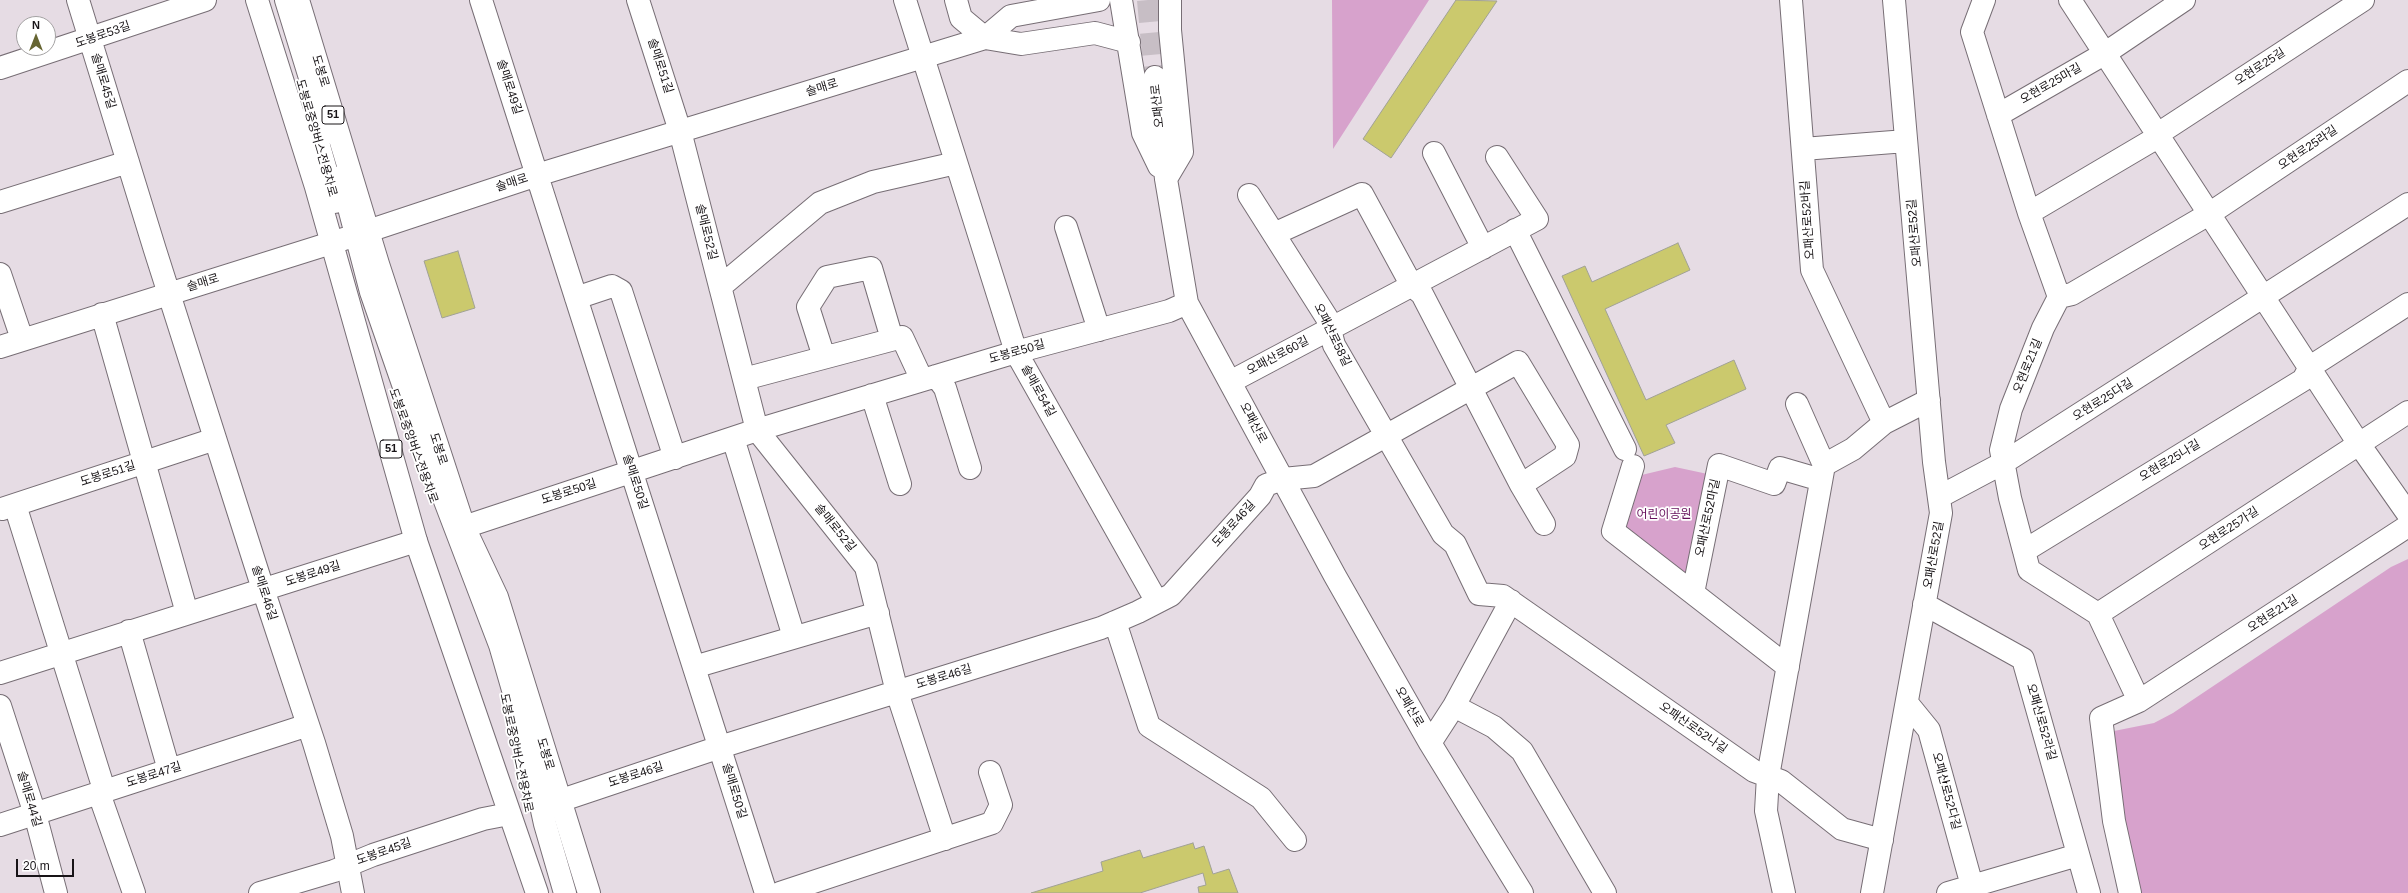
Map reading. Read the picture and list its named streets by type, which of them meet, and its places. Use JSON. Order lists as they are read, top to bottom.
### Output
{
  "streets": {
    "street": [
      "도봉로53길",
      "솔매로51길",
      "오현로25길",
      "도봉로",
      "솔매로45길",
      "오현로25마길",
      "솔매로49길",
      "솔매로",
      "오패산로",
      "51",
      "도봉로중앙버스전용차로",
      "오현로25라길",
      "오패산로52바길",
      "솔매로52길",
      "오패산로52길",
      "오패산로58길",
      "도봉로50길",
      "오패산로60길",
      "오현로21길",
      "솔매로54길",
      "오현로25다길",
      "오현로25나길",
      "도봉로51길",
      "솔매로50길",
      "오패산로52마길",
      "도봉로46길",
      "오현로25가길",
      "도봉로49길",
      "솔매로46길",
      "오패산로52라길",
      "오패산로52나길",
      "도봉로47길",
      "오패산로52다길",
      "솔매로44길",
      "도봉로45길"
    ]
  },
  "crossings": [
    ["도봉로53길", "솔매로45길"],
    ["솔매로51길", "솔매로"],
    ["솔매로51길", "솔매로52길"],
    ["도봉로", "솔매로"],
    ["도봉로", "도봉로중앙버스전용차로"],
    ["도봉로", "도봉로50길"],
    ["도봉로", "도봉로46길"],
    ["도봉로", "도봉로49길"],
    ["도봉로", "도봉로45길"],
    ["솔매로45길", "솔매로"],
    ["솔매로45길", "솔매로46길"],
    ["솔매로49길", "솔매로"],
    ["솔매로49길", "솔매로50길"],
    ["솔매로", "도봉로중앙버스전용차로"],
    ["솔매로", "솔매로52길"],
    ["솔매로", "솔매로54길"],
    ["솔매로", "솔매로50길"],
    ["솔매로", "솔매로46길"],
    ["오패산로", "오패산로58길"],
    ["오패산로", "도봉로50길"],
    ["오패산로", "오패산로60길"],
    ["오패산로", "도봉로46길"],
    ["오패산로", "오패산로52나길"],
    ["오현로25라길", "오현로21길"],
    ["솔매로52길", "도봉로50길"],
    ["솔매로52길", "도봉로46길"],
    ["오패산로52길", "오현로25다길"],
    ["오패산로52길", "오패산로52라길"],
    ["오패산로52길", "오패산로52나길"],
    ["오패산로52길", "오패산로52다길"],
    ["오패산로58길", "오패산로60길"],
    ["오패산로58길", "오패산로52나길"],
    ["도봉로50길", "솔매로54길"],
    ["도봉로50길", "솔매로50길"],
    ["오현로21길", "오현로25다길"],
    ["오현로21길", "오현로25나길"],
    ["오현로21길", "오현로25가길"],
    ["솔매로54길", "도봉로46길"],
    ["도봉로51길", "솔매로46길"],
    ["솔매로50길", "도봉로46길"],
    ["도봉로49길", "솔매로46길"],
    ["솔매로46길", "도봉로47길"],
    ["솔매로46길", "도봉로45길"],
    ["도봉로47길", "솔매로44길"]
  ],
  "parks": ["어린이공원"],
  "scale_bar": "20 m",
  "north": "top"
}
